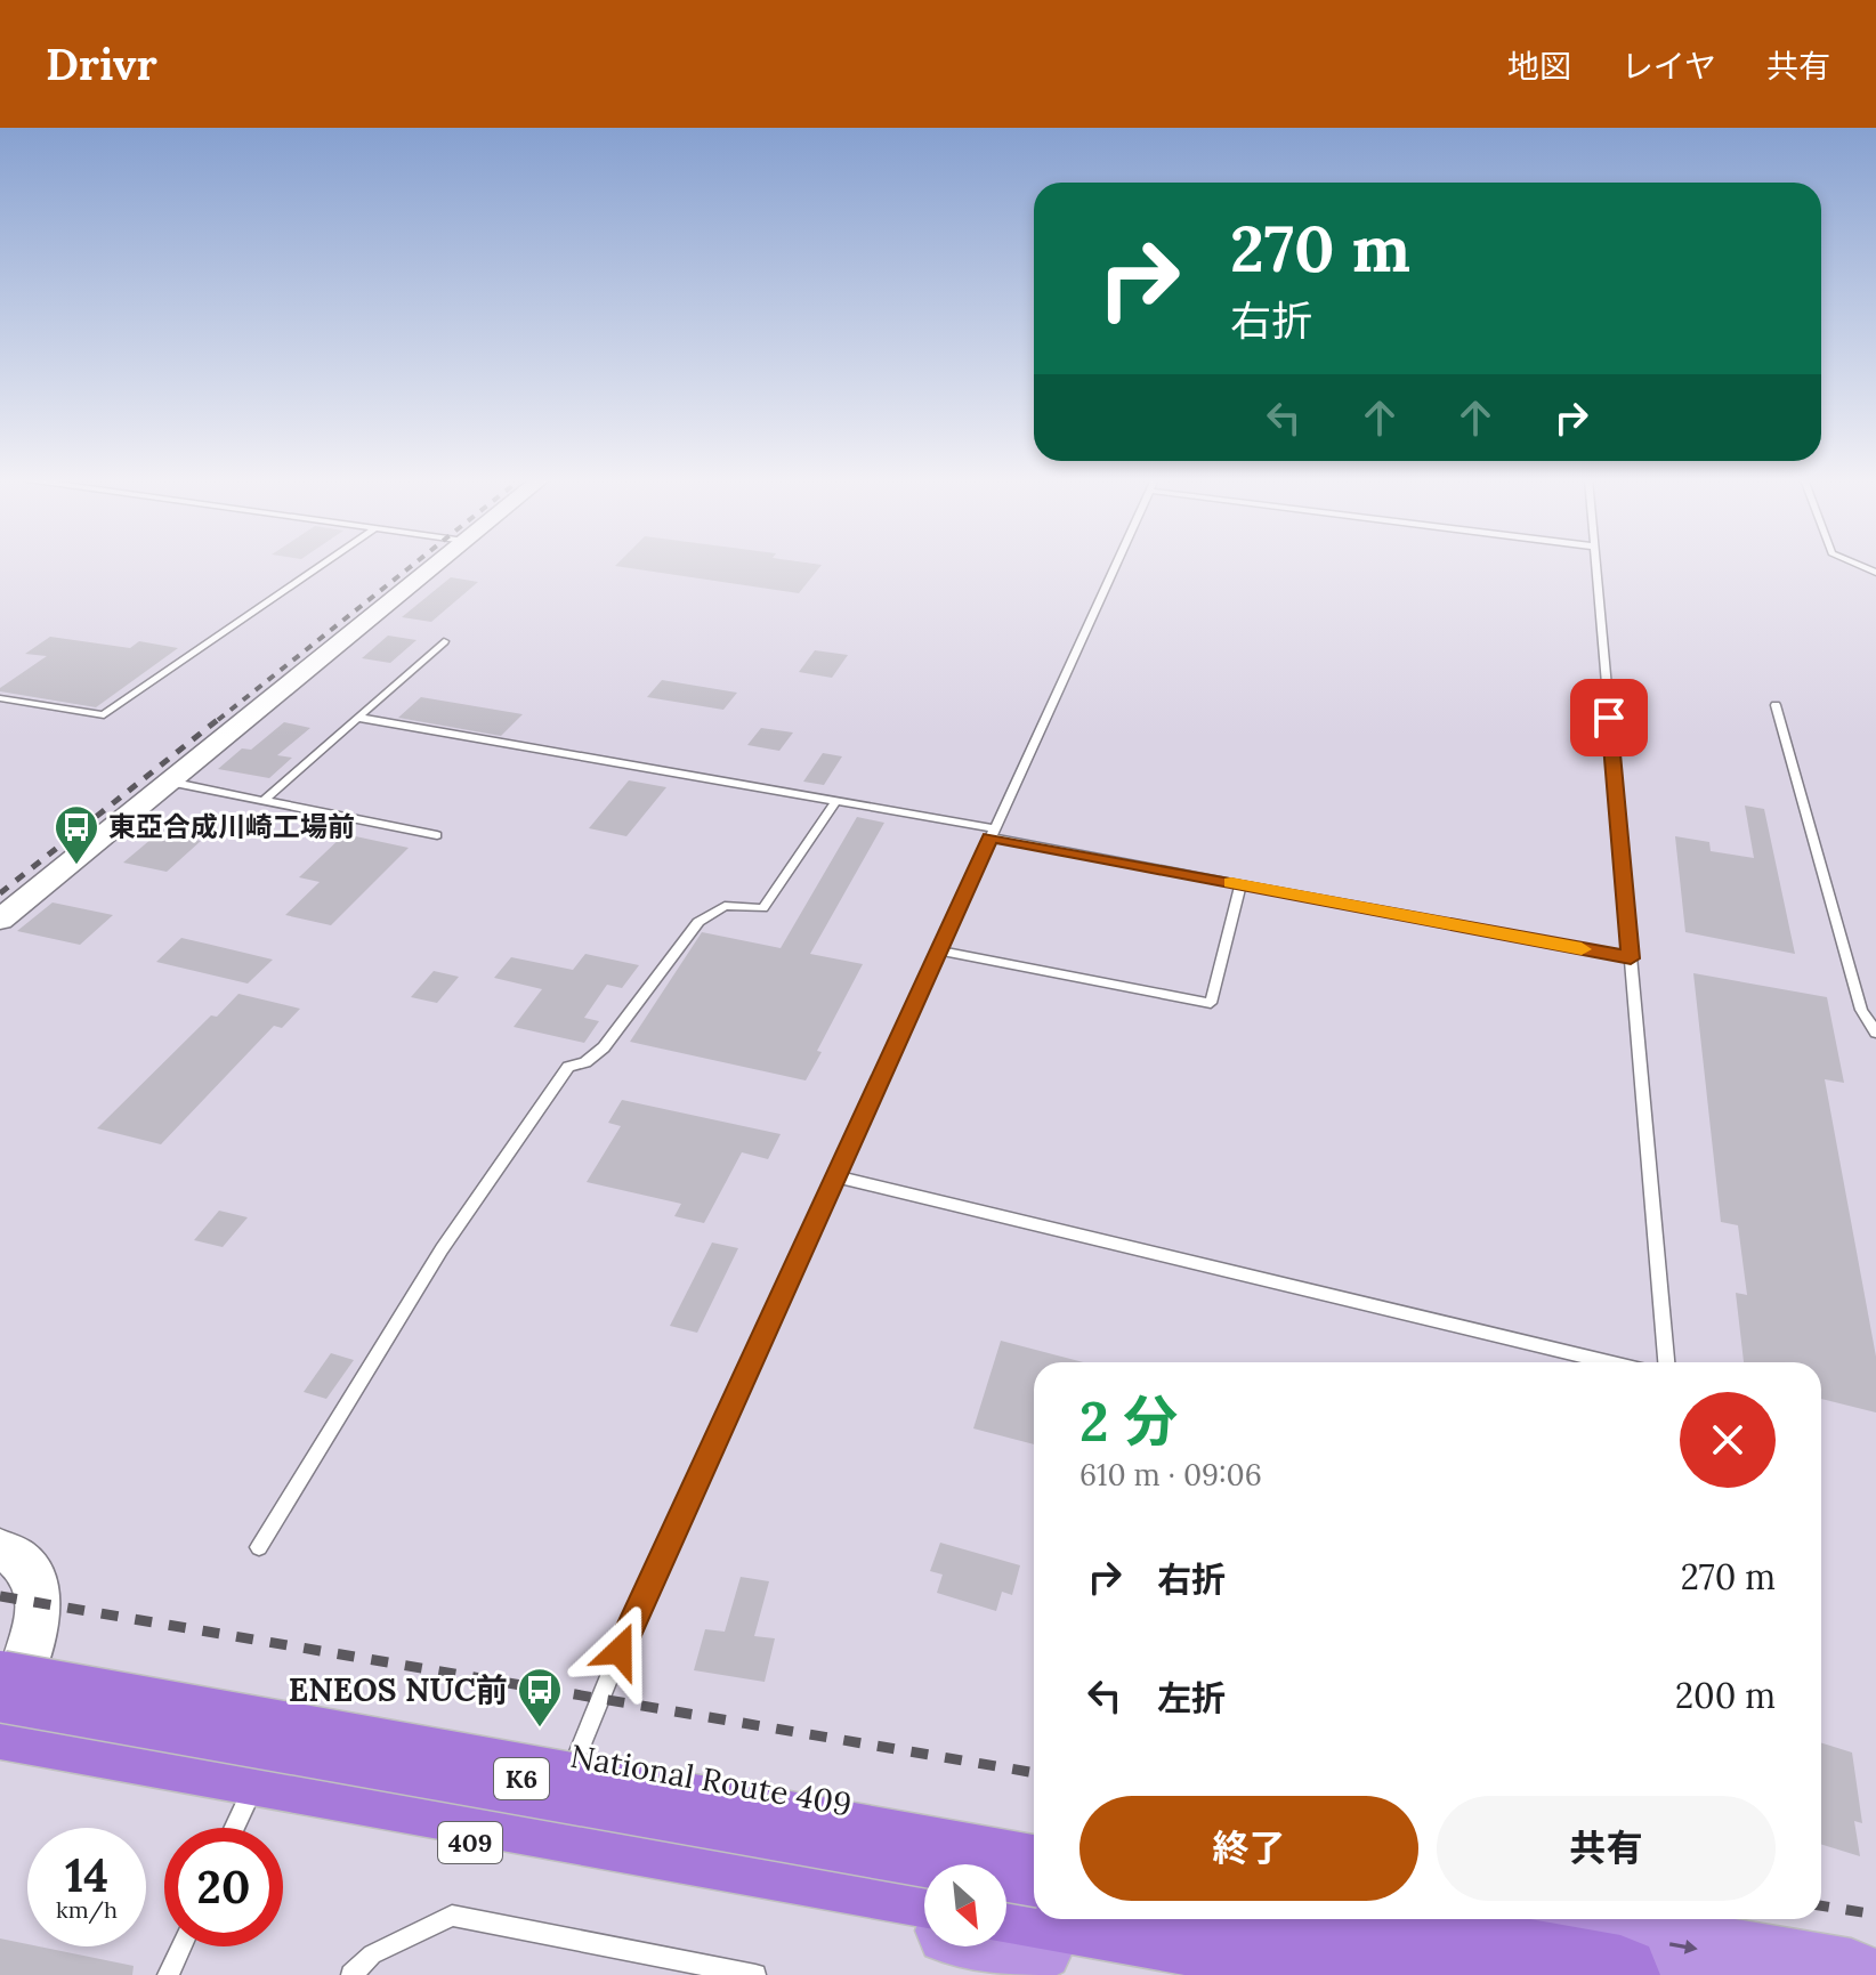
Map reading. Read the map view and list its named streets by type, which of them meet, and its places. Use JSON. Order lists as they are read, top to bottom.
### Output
{
  "streets": {
    "highway": ["K6", "National Route 409", "409"]
  },
  "crossings": [
    ["K6", "National Route 409"]
  ],
  "places": {
    "bus stop": ["東亞合成川崎工場前", "ENEOS NUC前"]
  },
  "north": "bottom right",
  "page": {
    "header": "Drivr",
    "nav": ["地図", "レイヤ", "共有"],
    "turn": ["270 m", "右折"],
    "heading": ["2 分", "610 m · 09:06"],
    "list": [
      {
        "name": "右折",
        "value": "270 m"
      },
      {
        "name": "左折",
        "value": "200 m"
      }
    ],
    "buttons": ["終了", "共有"],
    "speed": "14 km/h",
    "limit": "20"
  }
}
